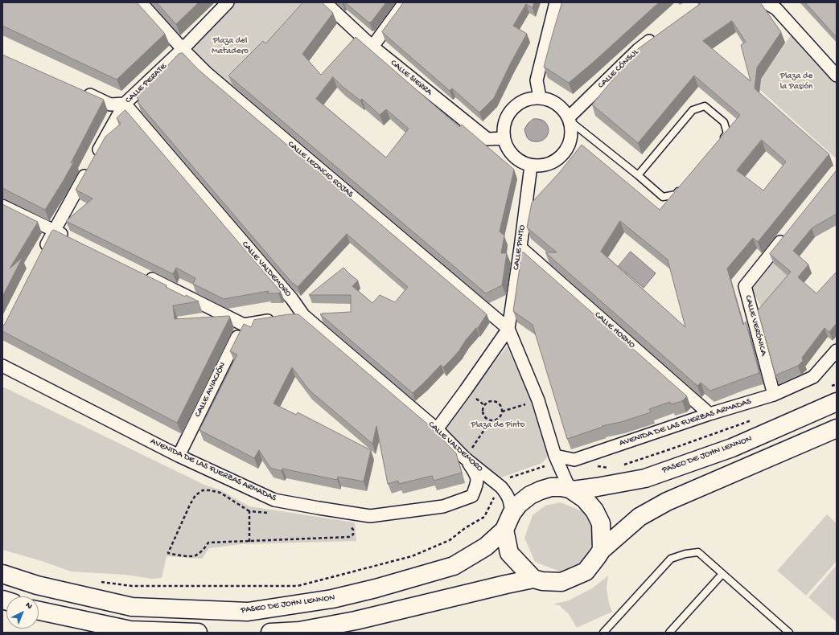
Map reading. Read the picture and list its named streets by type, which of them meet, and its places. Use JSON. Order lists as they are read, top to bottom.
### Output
{
  "streets": {
    "highway": ["PASEO DE JOHN LENNON"],
    "street": [
      "CALLE CÓNSUL",
      "CALLE SIERRA",
      "CALLE PERATE",
      "CALLE LEONCIO ROJAS",
      "CALLE PINTO",
      "CALLE VALDEMORO",
      "CALLE VERÓNICA",
      "CALLE HORNO",
      "CALLE AVIACIÓN",
      "AVENIDA DE LAS FUERZAS ARMADAS"
    ]
  },
  "crossings": [
    ["CALLE CÓNSUL", "CALLE SIERRA"],
    ["CALLE CÓNSUL", "CALLE PINTO"],
    ["CALLE SIERRA", "CALLE PINTO"],
    ["CALLE PERATE", "CALLE LEONCIO ROJAS"],
    ["CALLE PERATE", "CALLE VALDEMORO"],
    ["CALLE LEONCIO ROJAS", "CALLE PINTO"],
    ["CALLE PINTO", "CALLE HORNO"],
    ["CALLE VALDEMORO", "AVENIDA DE LAS FUERZAS ARMADAS"],
    ["CALLE VALDEMORO", "PASEO DE JOHN LENNON"],
    ["CALLE VERÓNICA", "AVENIDA DE LAS FUERZAS ARMADAS"],
    ["CALLE HORNO", "AVENIDA DE LAS FUERZAS ARMADAS"],
    ["CALLE AVIACIÓN", "AVENIDA DE LAS FUERZAS ARMADAS"]
  ],
  "parks": ["Plaza del Matadero", "Plaza de la Pasión", "Plaza de Pinto"],
  "north": "top right"
}
